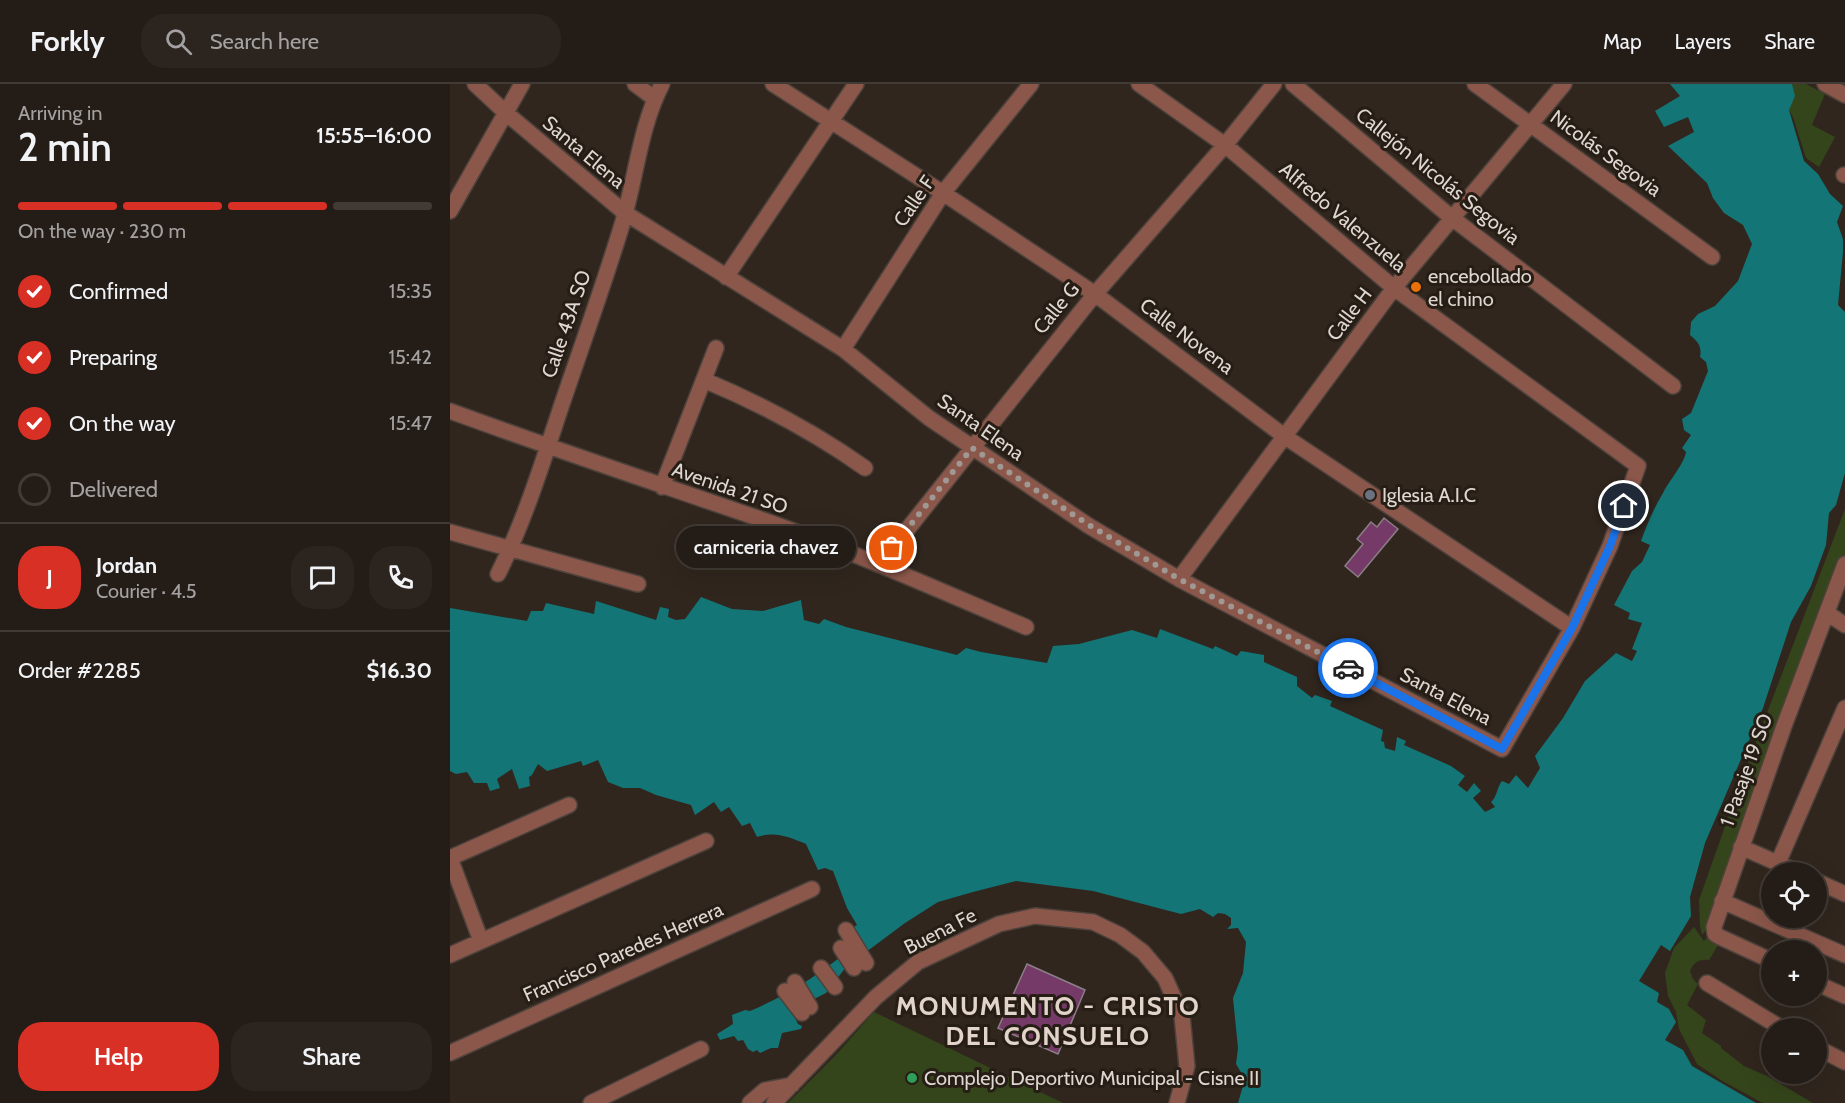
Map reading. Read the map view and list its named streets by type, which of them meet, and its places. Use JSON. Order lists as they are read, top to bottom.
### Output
{
  "streets": {
    "street": [
      "Santa Elena",
      "Nicolás Segovia",
      "Callejón Nicolás Segovia",
      "Calle F",
      "Alfredo Valenzuela",
      "Calle G",
      "Calle H",
      "Calle 43A SO",
      "Calle Novena",
      "Avenida 21 SO",
      "1 Pasaje 19 SO",
      "Buena Fe",
      "Francisco Paredes Herrera"
    ]
  },
  "crossings": [
    ["Santa Elena", "Calle F"],
    ["Santa Elena", "Alfredo Valenzuela"],
    ["Santa Elena", "Calle G"],
    ["Santa Elena", "Calle H"],
    ["Santa Elena", "Calle 43A SO"],
    ["Santa Elena", "Calle Novena"],
    ["Nicolás Segovia", "Calle H"],
    ["Callejón Nicolás Segovia", "Calle H"],
    ["Calle F", "Calle Novena"],
    ["Alfredo Valenzuela", "Calle G"],
    ["Alfredo Valenzuela", "Calle H"],
    ["Alfredo Valenzuela", "Calle Novena"],
    ["Calle G", "Calle Novena"],
    ["Calle G", "Avenida 21 SO"],
    ["Calle H", "Calle Novena"],
    ["Calle 43A SO", "Avenida 21 SO"]
  ],
  "districts": ["MONUMENTO - CRISTO DEL CONSUELO"],
  "places": [
    "encebollado el chino",
    "Iglesia A.I.C",
    "carniceria chavez",
    "Complejo Deportivo Municipal - Cisne II"
  ],
  "page": {
    "header": "Forkly",
    "search": "Search here",
    "nav": ["Map", "Layers", "Share"],
    "heading": ["2 min", "Arriving in", "15:55–16:00"],
    "panel": [
      "Jordan",
      "Courier · 4.5",
      "Order #2285",
      "$16.30"
    ],
    "bar": "On the way · 230 m",
    "list": [
      ["Confirmed", "15:35"],
      ["Preparing", "15:42"],
      ["On the way", "15:47"],
      "Delivered"
    ],
    "bubble": "carniceria chavez",
    "round": "J",
    "map_buttons": ["+", "−"],
    "buttons": ["Help", "Share"]
  }
}
